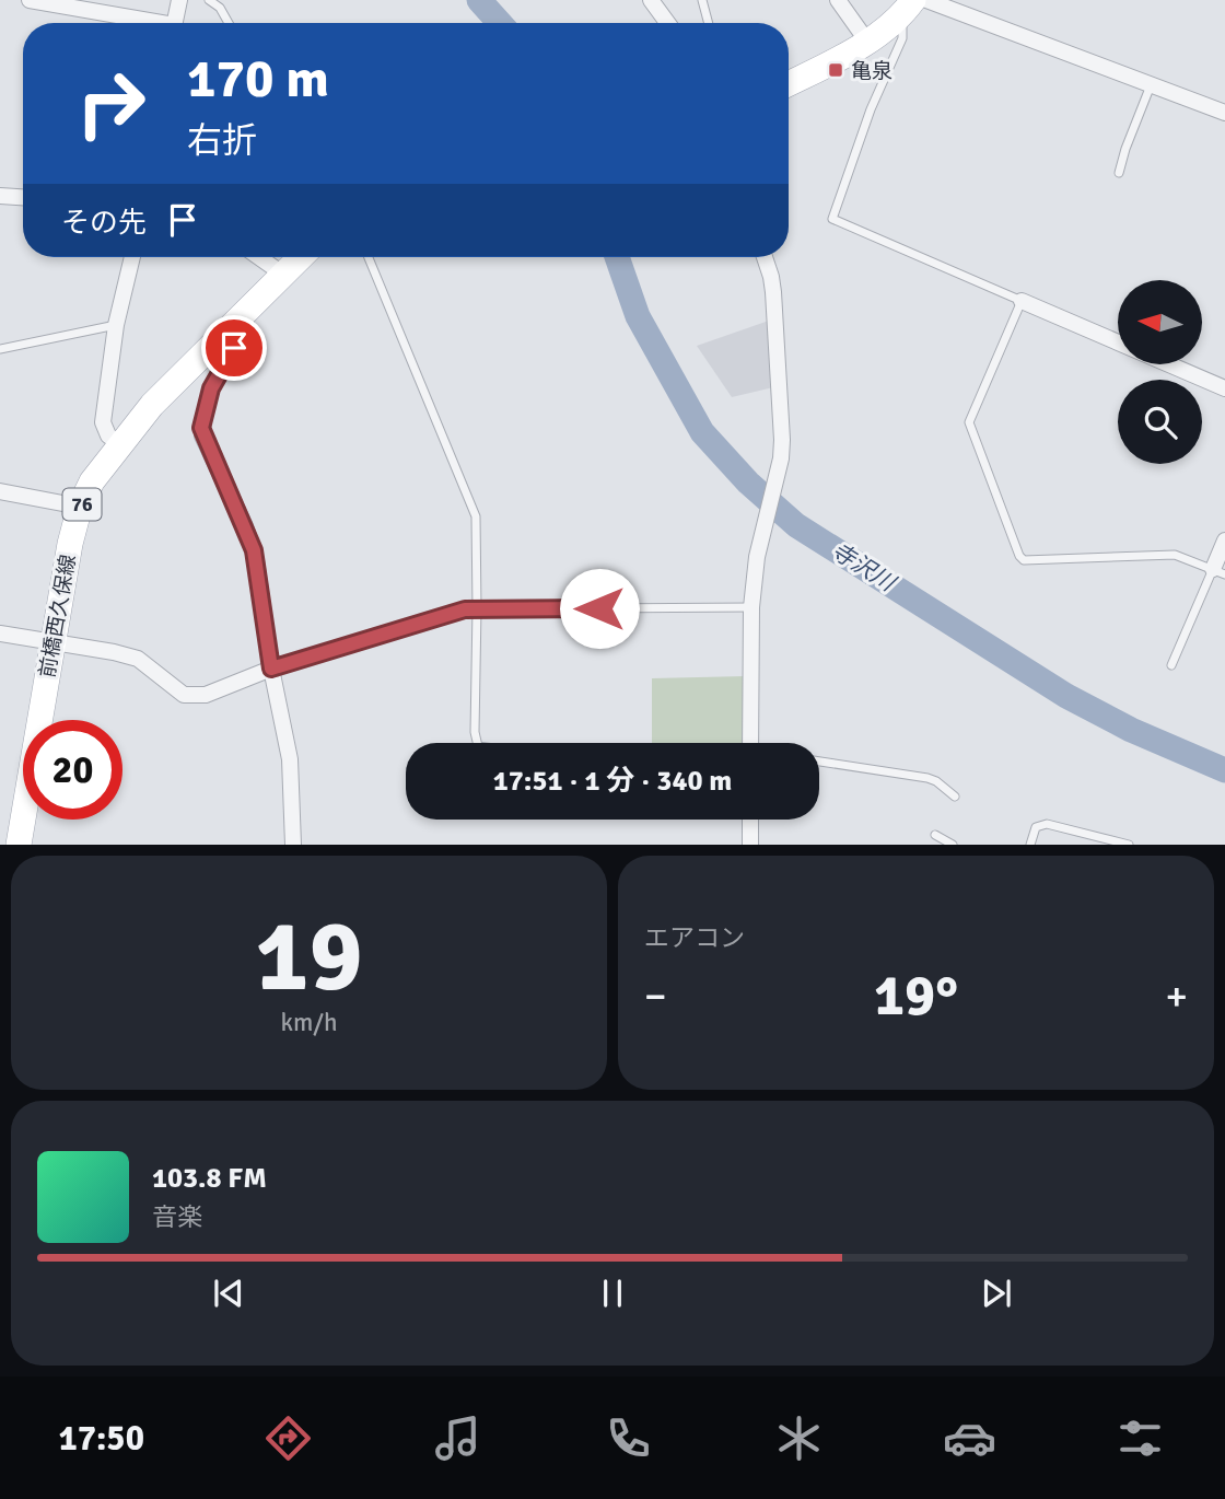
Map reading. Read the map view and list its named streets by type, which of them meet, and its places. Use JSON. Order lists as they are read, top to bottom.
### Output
{
  "streets": {
    "main road": ["76", "前橋西久保線"]
  },
  "water": ["寺沢川"],
  "places": {
    "transit": ["亀泉"]
  },
  "north": "left",
  "page": {
    "turn": ["170 m", "右折"],
    "then": "その先",
    "limit": "20",
    "trip": "17:51 · 1 分 · 340 m",
    "tile": [
      ["19", "km/h"],
      "エアコン"
    ],
    "heat": ["−", "19°", "+"],
    "song": ["103.8 FM", "音楽"],
    "tabs": "17:50"
  }
}
